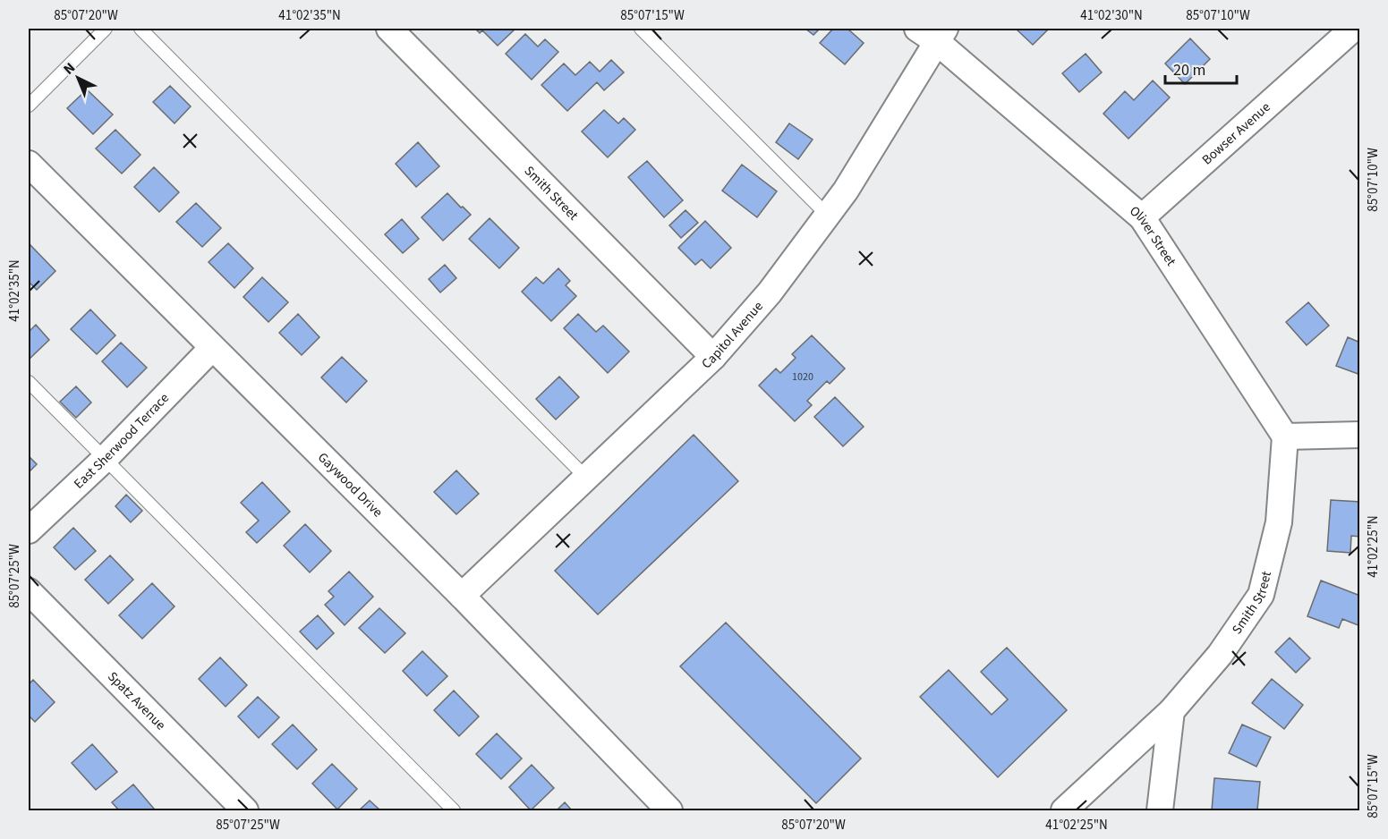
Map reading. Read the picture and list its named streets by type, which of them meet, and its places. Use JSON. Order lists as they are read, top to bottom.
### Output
{
  "streets": {
    "street": [
      "Bowser Avenue",
      "Smith Street",
      "Oliver Street",
      "Capitol Avenue",
      "East Sherwood Terrace",
      "Gaywood Drive",
      "Spatz Avenue"
    ]
  },
  "crossings": [
    ["Bowser Avenue", "Oliver Street"],
    ["Smith Street", "Oliver Street"],
    ["Smith Street", "Capitol Avenue"],
    ["Oliver Street", "Capitol Avenue"],
    ["Capitol Avenue", "Gaywood Drive"],
    ["East Sherwood Terrace", "Gaywood Drive"]
  ],
  "house_numbers": ["1020"],
  "scale_bar": "20 m",
  "north": "top left",
  "coordinates": [
    "85°07'20\"W",
    "41°02'35\"N",
    "85°07'15\"W",
    "41°02'30\"N",
    "85°07'10\"W",
    "41°02'25\"N",
    "85°07'25\"W"
  ]
}
